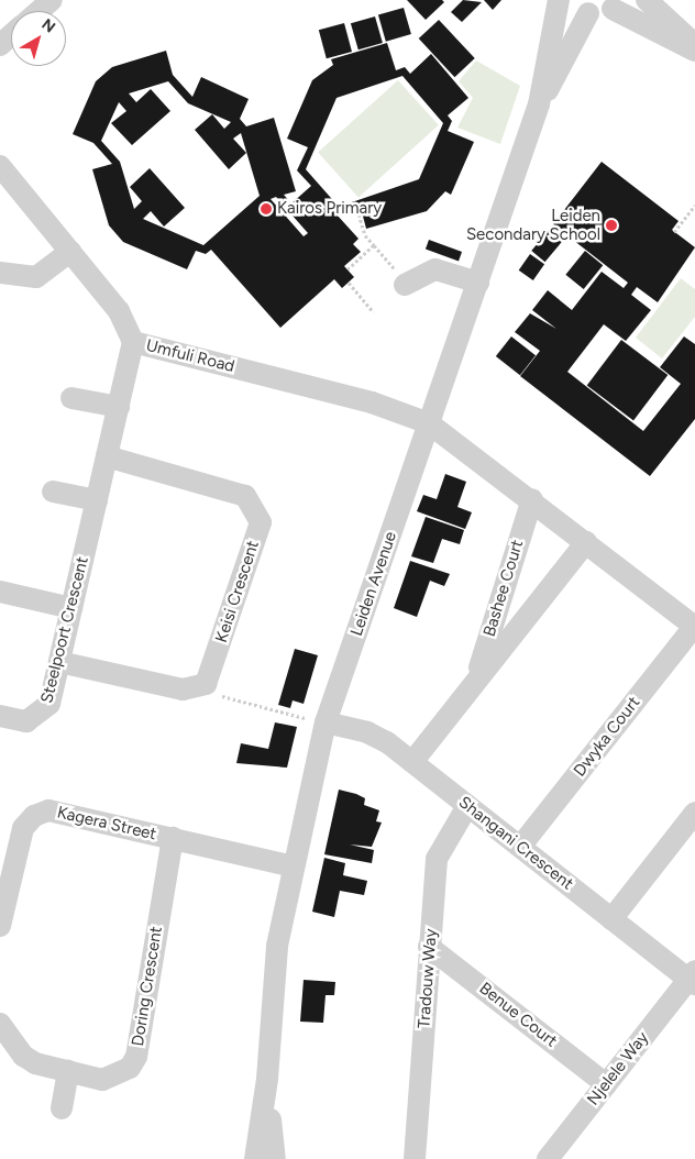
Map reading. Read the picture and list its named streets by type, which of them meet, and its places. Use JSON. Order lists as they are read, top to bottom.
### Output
{
  "streets": {
    "street": [
      "Umfuli Road",
      "Leiden Avenue",
      "Bashee Court",
      "Keisi Crescent",
      "Steelpoort Crescent",
      "Dwyka Court",
      "Kagera Street",
      "Shangani Crescent",
      "Tradouw Way",
      "Doring Crescent",
      "Benue Court",
      "Njelele Way"
    ]
  },
  "crossings": [
    ["Umfuli Road", "Leiden Avenue"],
    ["Umfuli Road", "Steelpoort Crescent"],
    ["Leiden Avenue", "Kagera Street"],
    ["Leiden Avenue", "Shangani Crescent"],
    ["Bashee Court", "Shangani Crescent"],
    ["Keisi Crescent", "Steelpoort Crescent"],
    ["Dwyka Court", "Shangani Crescent"],
    ["Kagera Street", "Doring Crescent"],
    ["Shangani Crescent", "Tradouw Way"],
    ["Shangani Crescent", "Njelele Way"],
    ["Tradouw Way", "Benue Court"],
    ["Benue Court", "Njelele Way"]
  ],
  "places": ["Kairos Primary", "Leiden Secondary School"],
  "north": "top right"
}
